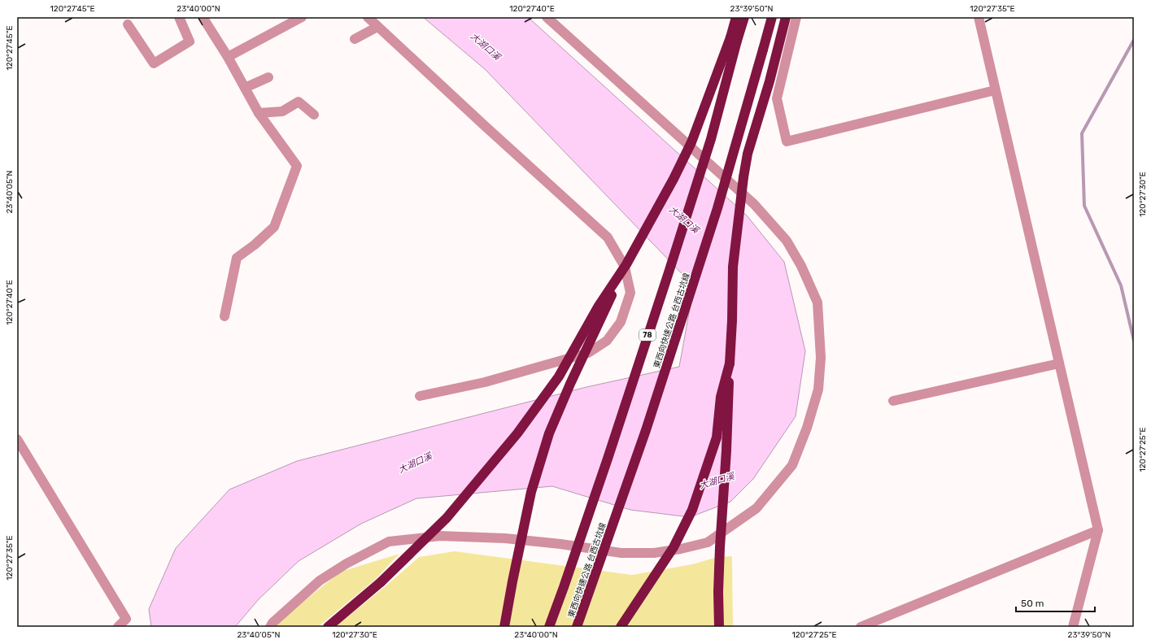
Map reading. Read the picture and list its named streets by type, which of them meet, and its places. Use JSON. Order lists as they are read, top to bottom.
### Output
{
  "streets": {
    "highway": ["東西向快速公路 台西古坑線", "78"]
  },
  "water": ["大湖口溪"],
  "scale_bar": "50 m",
  "coordinates": [
    "120°27'45\"E",
    "23°40'00\"N",
    "120°27'40\"E",
    "23°39'50\"N",
    "120°27'35\"E",
    "23°40'05\"N",
    "120°27'30\"E",
    "120°27'25\"E"
  ]
}
